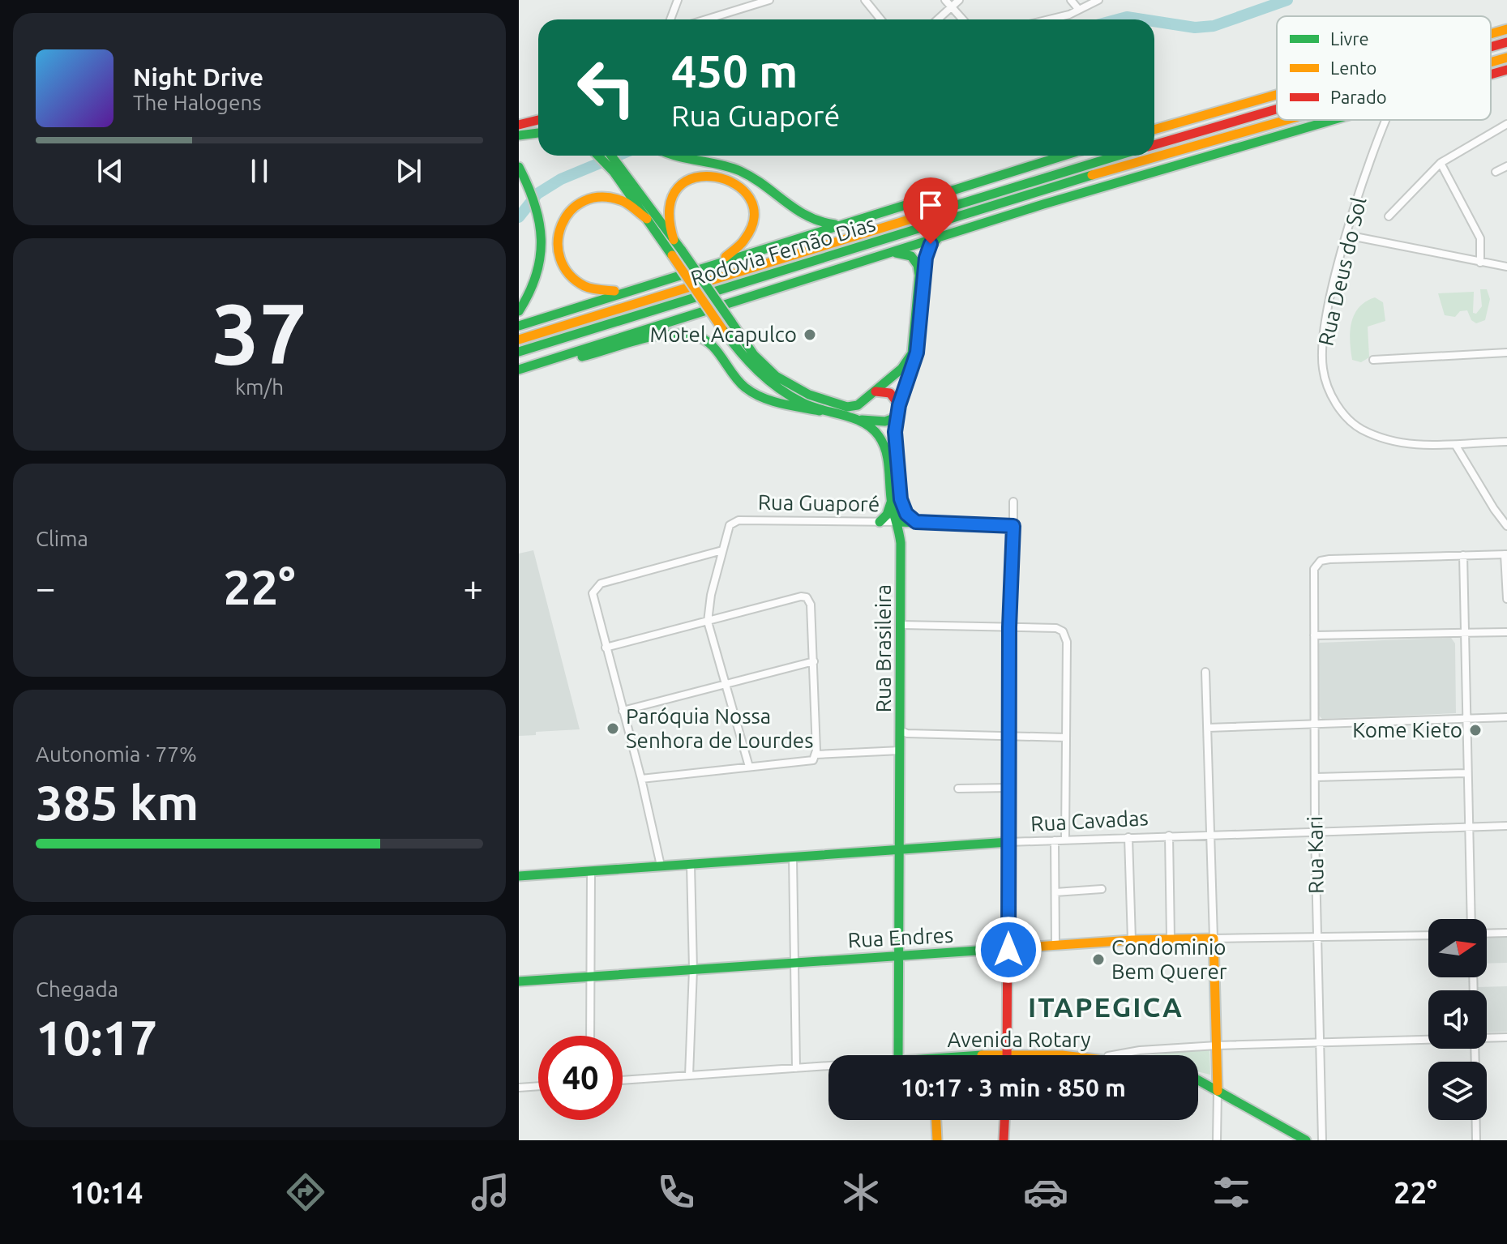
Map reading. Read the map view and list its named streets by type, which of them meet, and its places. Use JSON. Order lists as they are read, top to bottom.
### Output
{
  "streets": {
    "main road": [
      "Rodovia Fernão Dias",
      "Rua Guaporé",
      "Rua Brasileira",
      "Rua Cavadas",
      "Rua Endres",
      "Avenida Rotary"
    ],
    "street": ["Rua Deus do Sol", "Rua Kari"]
  },
  "crossings": [
    ["Rua Guaporé", "Rua Brasileira"],
    ["Rua Brasileira", "Rua Cavadas"],
    ["Rua Brasileira", "Rua Endres"],
    ["Rua Cavadas", "Rua Kari"],
    ["Rua Kari", "Rua Endres"],
    ["Rua Kari", "Avenida Rotary"]
  ],
  "districts": ["ITAPEGICA"],
  "places": [
    "Motel Acapulco",
    "Paróquia Nossa Senhora de Lourdes",
    "Kome Kieto",
    "Condominio Bem Querer"
  ],
  "legend": ["Livre", "Lento", "Parado"],
  "north": "right",
  "page": {
    "turn": ["450 m", "Rua Guaporé"],
    "song": ["Night Drive", "The Halogens"],
    "tile": [
      ["37", "km/h"],
      "Clima",
      ["Autonomia · 77%", "385 km"],
      ["Chegada", "10:17"]
    ],
    "heat": ["−", "22°", "+"],
    "limit": "40",
    "trip": "10:17 · 3 min · 850 m",
    "tabs": ["10:14", "22°"]
  }
}
